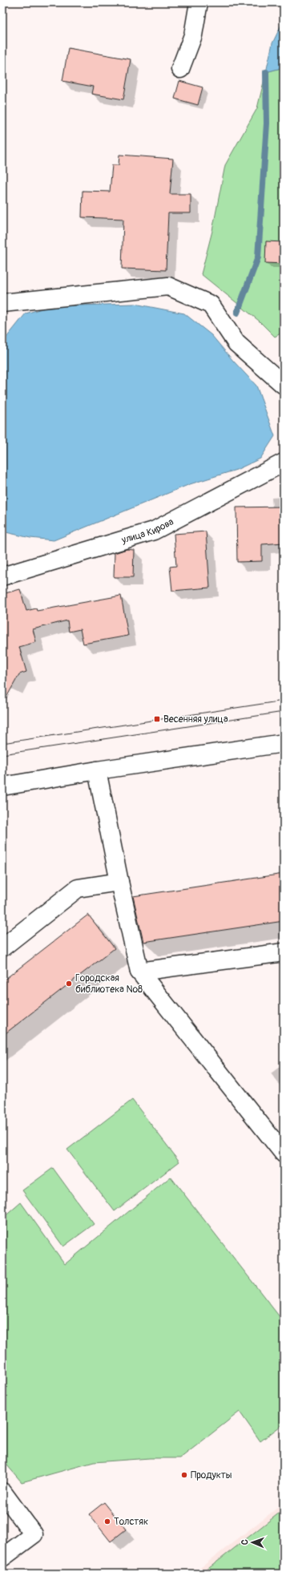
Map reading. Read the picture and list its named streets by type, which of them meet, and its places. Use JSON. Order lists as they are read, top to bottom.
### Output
{
  "streets": {
    "street": ["улица Кирова"]
  },
  "places": {
    "transit": ["Весенняя улица"],
    "other": ["Городская библиотека №8", "Продукты", "Толстяк"]
  },
  "north": "left"
}
